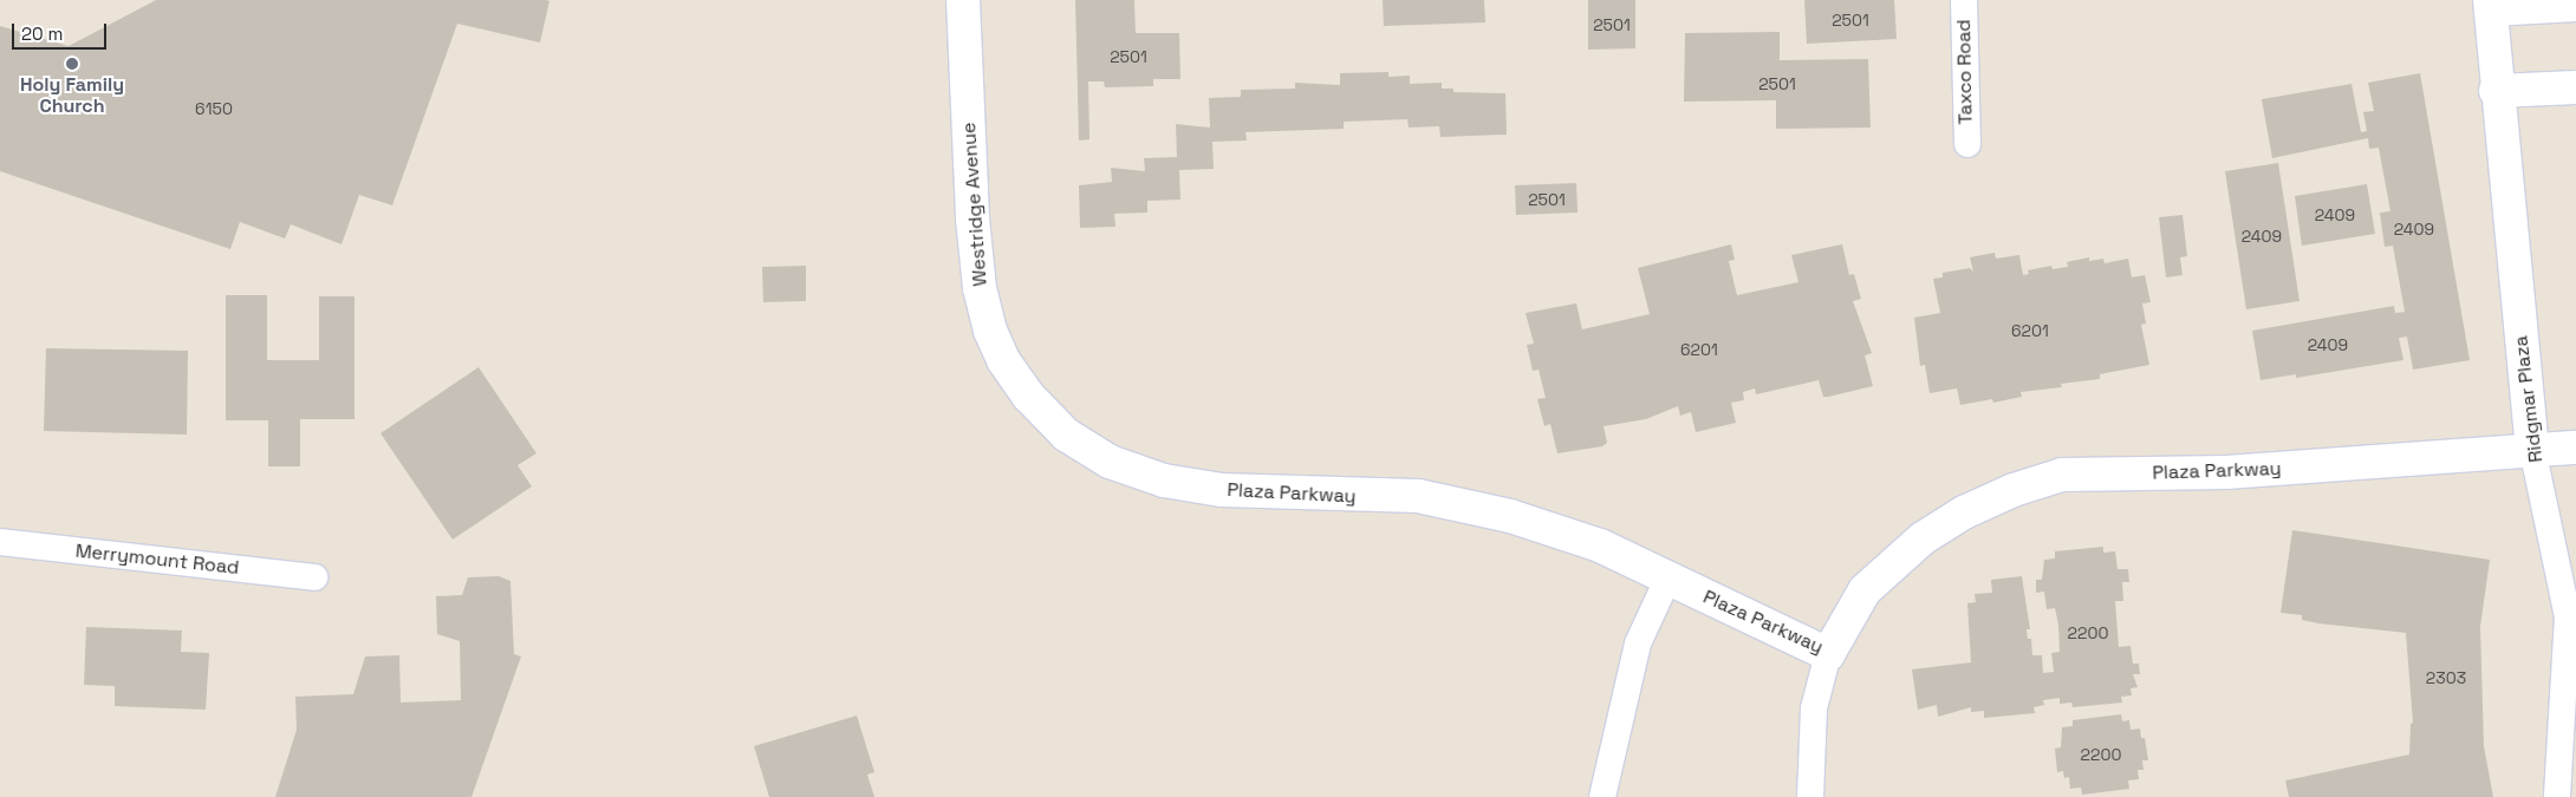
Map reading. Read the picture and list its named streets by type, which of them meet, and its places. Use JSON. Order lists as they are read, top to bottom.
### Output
{
  "streets": {
    "street": [
      "Taxco Road",
      "Westridge Avenue",
      "Ridgmar Plaza",
      "Plaza Parkway",
      "Merrymount Road"
    ]
  },
  "crossings": [
    ["Westridge Avenue", "Plaza Parkway"],
    ["Ridgmar Plaza", "Plaza Parkway"]
  ],
  "places": ["Holy Family Church"],
  "house_numbers": [
    "2501",
    "2501",
    "2501",
    "2501",
    "6150",
    "2501",
    "2409",
    "2409",
    "2409",
    "6201",
    "2409",
    "6201",
    "2200",
    "2303",
    "2200"
  ],
  "scale_bar": "20 m"
}
